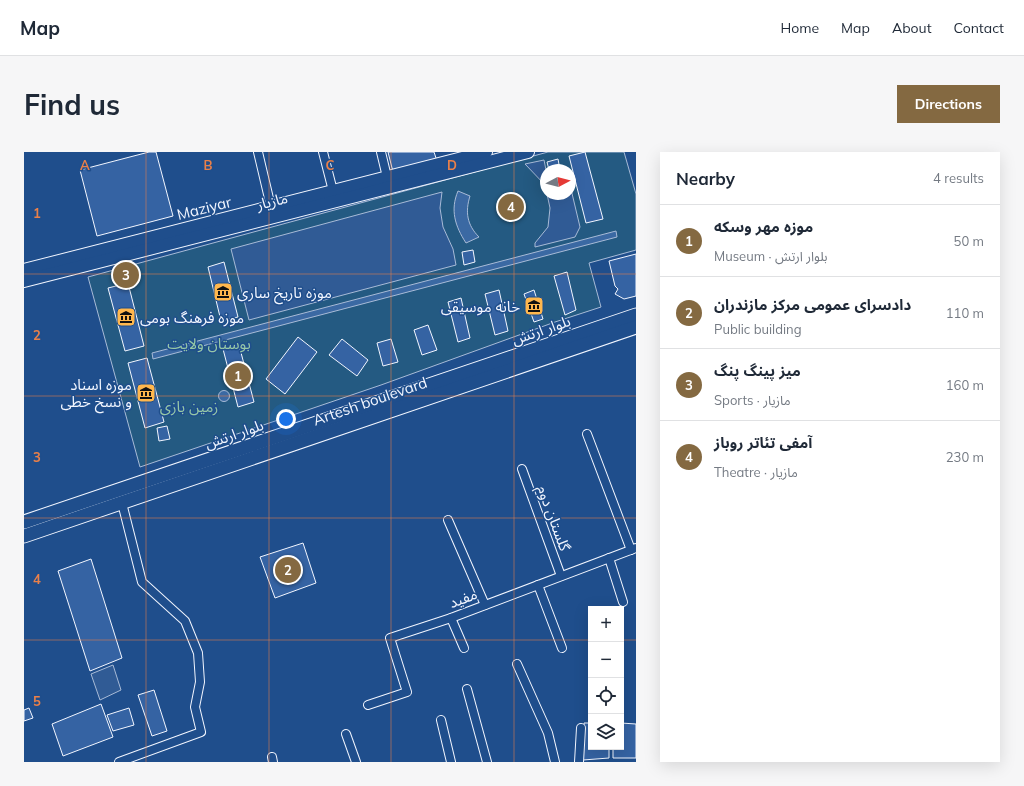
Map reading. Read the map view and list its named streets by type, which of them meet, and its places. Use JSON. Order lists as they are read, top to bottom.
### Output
{
  "streets": {
    "main road": ["مازیار", "Maziyar", "بلوار ارتش"],
    "street": ["گلستان دوم", "مفید"]
  },
  "crossings": [
    ["مازیار", "Maziyar"],
    ["گلستان دوم", "مفید"]
  ],
  "parks": ["بوستان ولایت", "زمین بازی"],
  "places": {
    "museum": [
      "موزه تاریخ ساری",
      "خانه موسیقی",
      "موزه فرهنگ بومی",
      "موزه اسناد و نسخ خطی"
    ]
  },
  "north": "right",
  "page": {
    "header": "Map",
    "nav": [
      "Home",
      "Map",
      "About",
      "Contact"
    ],
    "buttons": "Directions",
    "title": "Find us",
    "heading": ["Nearby", "4 results"],
    "pins": [
      "4",
      "3",
      "1",
      "2"
    ],
    "list": [
      {
        "mark": "1",
        "name": "موزه مهر وسکه",
        "note": "Museum · بلوار ارتش",
        "value": "50 m"
      },
      {
        "mark": "2",
        "name": "دادسرای عمومی مرکز مازندران",
        "note": "Public building",
        "value": "110 m"
      },
      {
        "mark": "3",
        "name": "میز پینگ پنگ",
        "note": "Sports · مازیار",
        "value": "160 m"
      },
      {
        "mark": "4",
        "name": "آمفی تئاتر روباز",
        "note": "Theatre · مازیار",
        "value": "230 m"
      }
    ],
    "map_buttons": ["+", "−"]
  },
  "grid": {
    "columns": [
      "A",
      "B",
      "C",
      "D"
    ],
    "rows": [
      "1",
      "2",
      "3",
      "4",
      "5"
    ]
  }
}
